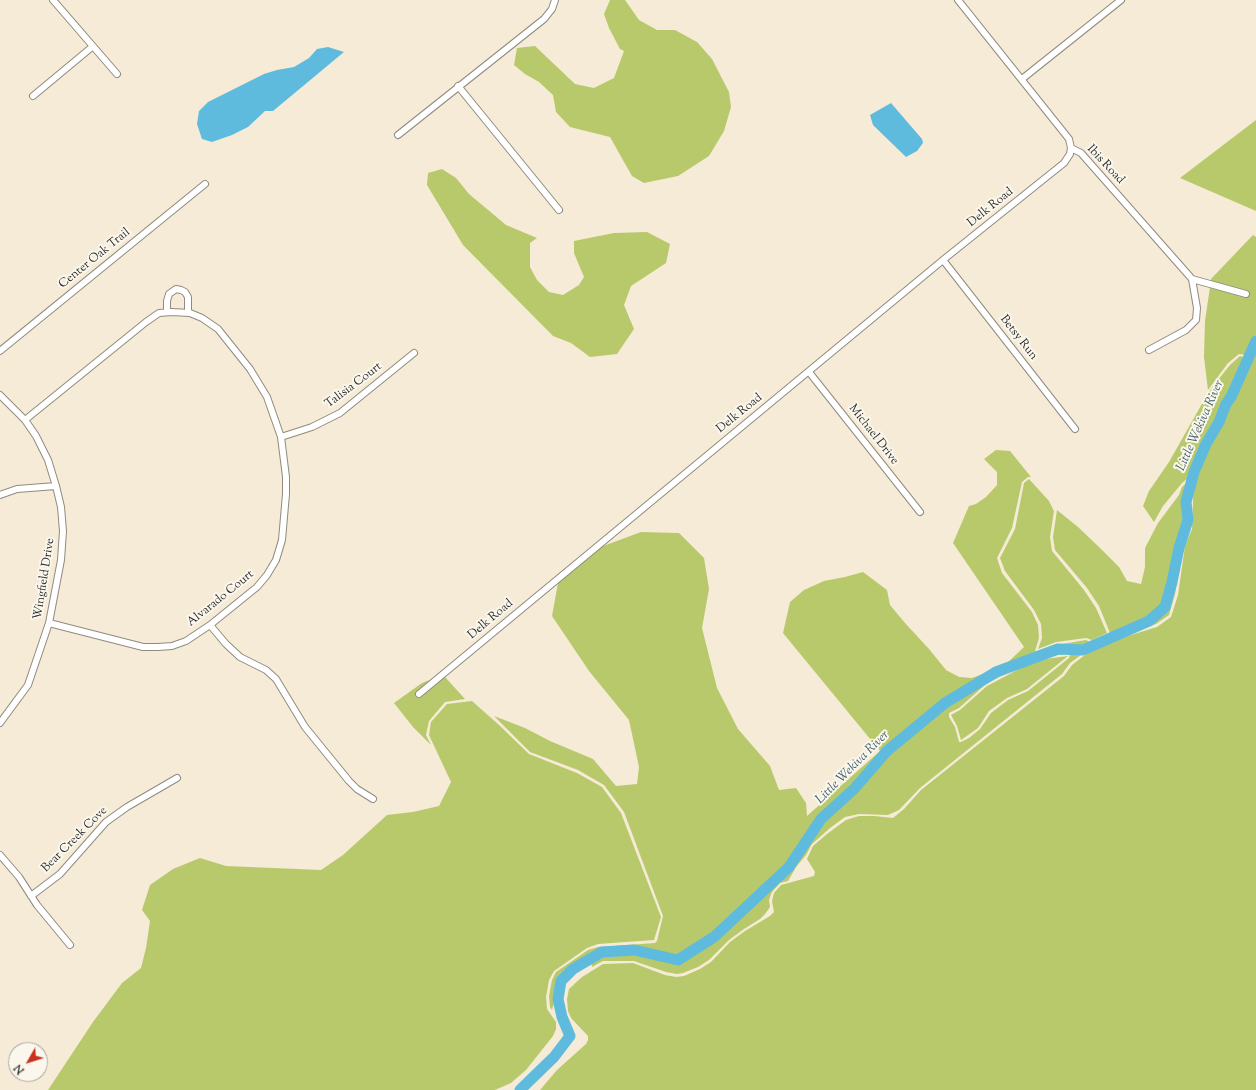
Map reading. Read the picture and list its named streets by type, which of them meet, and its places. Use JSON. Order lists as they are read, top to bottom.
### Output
{
  "streets": {
    "street": [
      "Ibis Road",
      "Delk Road",
      "Center Oak Trail",
      "Betsy Run",
      "Talisia Court",
      "Michael Drive",
      "Wingfield Drive",
      "Alvarado Court",
      "Bear Creek Cove"
    ]
  },
  "crossings": [
    ["Ibis Road", "Delk Road"],
    ["Delk Road", "Betsy Run"],
    ["Delk Road", "Michael Drive"],
    ["Talisia Court", "Alvarado Court"],
    ["Wingfield Drive", "Alvarado Court"]
  ],
  "water": ["Little Wekiva River"],
  "north": "bottom left"
}
